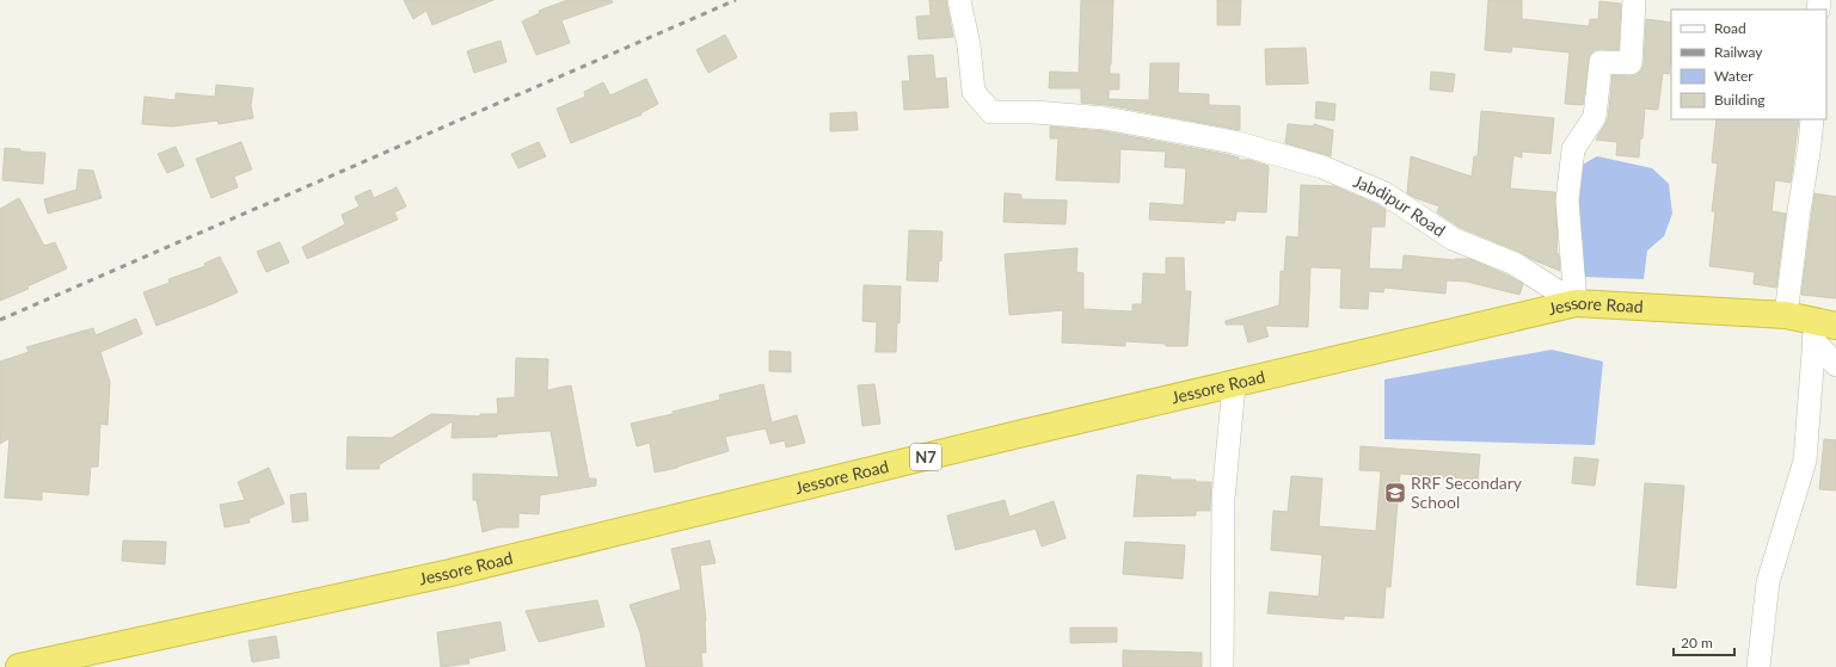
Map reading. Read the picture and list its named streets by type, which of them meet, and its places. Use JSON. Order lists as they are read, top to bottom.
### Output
{
  "streets": {
    "highway": ["Jessore Road", "N7"],
    "street": ["Jabdipur Road"]
  },
  "crossings": [
    ["Jabdipur Road", "Jessore Road"]
  ],
  "places": {
    "school or university": ["RRF Secondary School"]
  },
  "legend": [
    "Road",
    "Railway",
    "Water",
    "Building"
  ],
  "scale_bar": "20 m"
}
